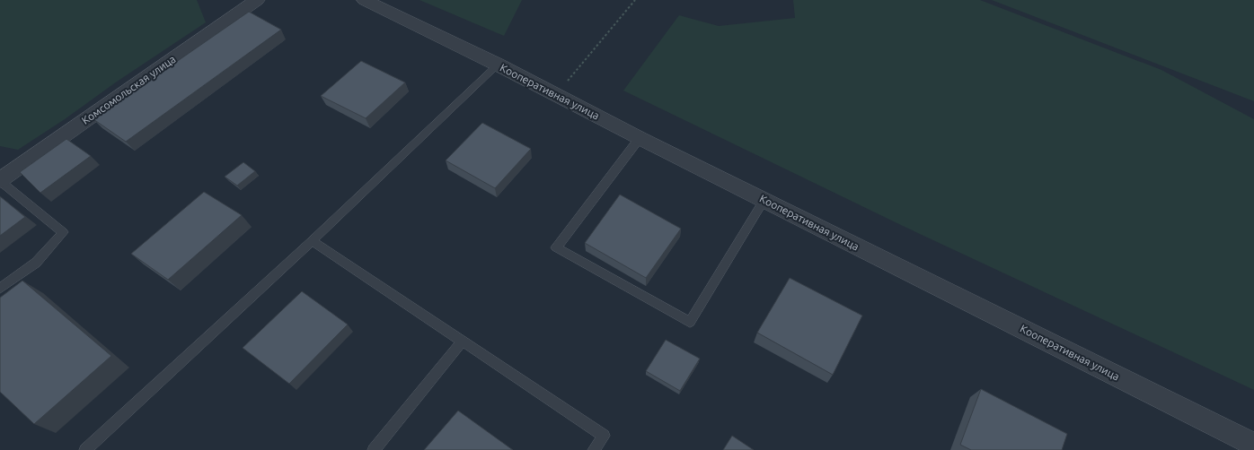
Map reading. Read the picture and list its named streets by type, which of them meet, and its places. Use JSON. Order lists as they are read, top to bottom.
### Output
{
  "streets": {
    "street": ["Комсомольская улица", "Кооперативная улица"]
  }
}
